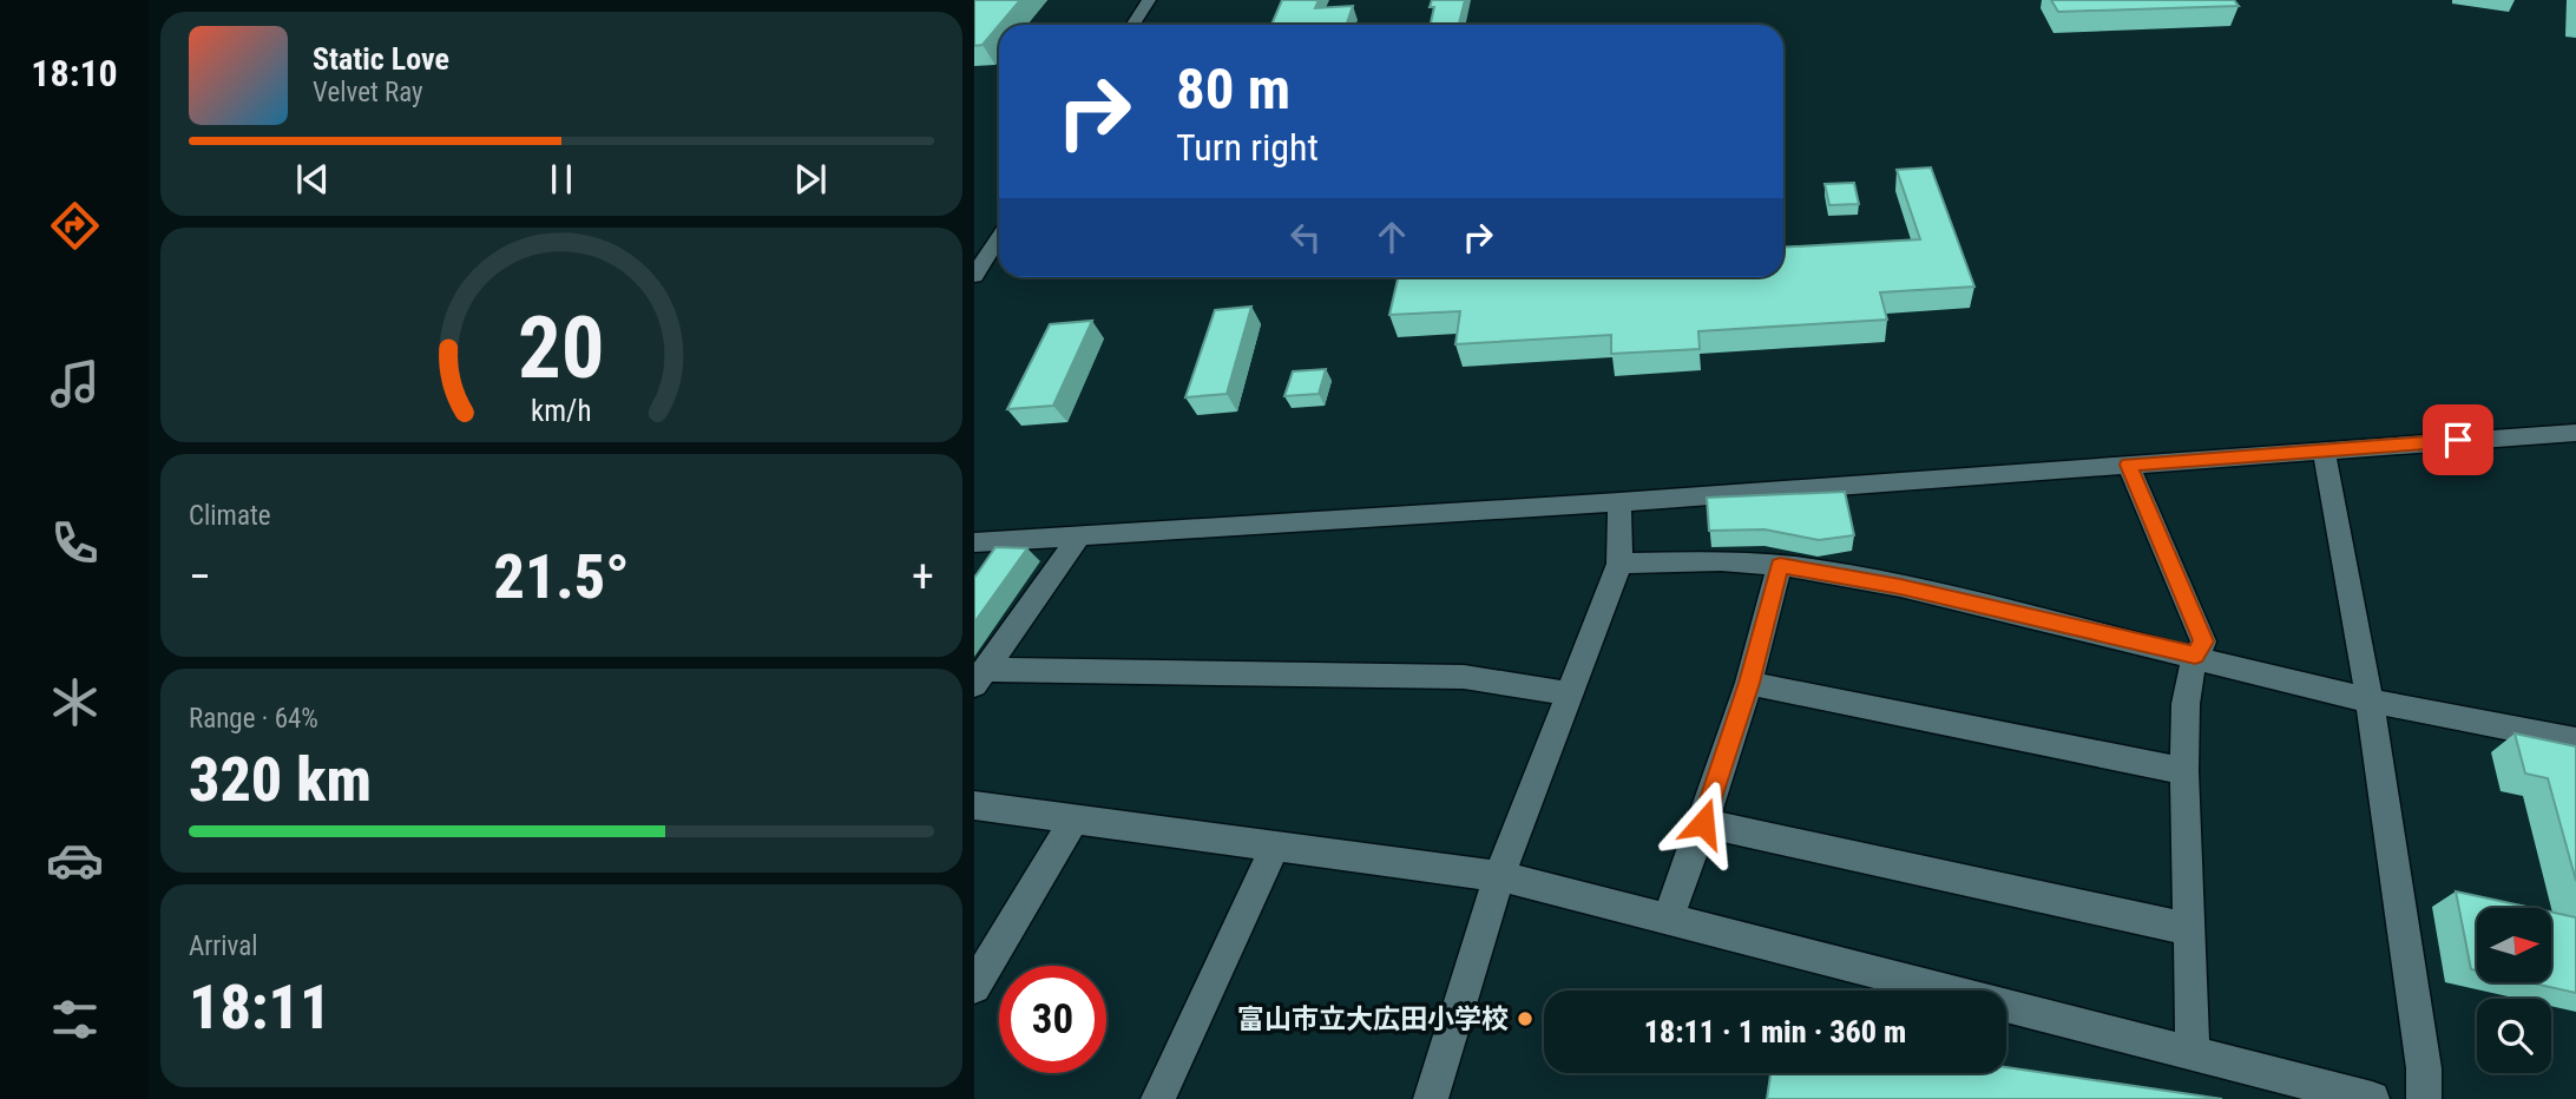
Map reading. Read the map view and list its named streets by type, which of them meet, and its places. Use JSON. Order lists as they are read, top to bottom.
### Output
{
  "places": ["富山市立大広田小学校"],
  "north": "right",
  "page": {
    "tabs": "18:10",
    "turn": ["80 m", "Turn right"],
    "song": ["Static Love", "Velvet Ray"],
    "tile": [
      "Climate",
      ["Range · 64%", "320 km"],
      ["Arrival", "18:11"]
    ],
    "heat": ["−", "21.5°", "+"],
    "limit": "30",
    "trip": "18:11 · 1 min · 360 m",
    "gauge": ["20", "km/h"]
  }
}
